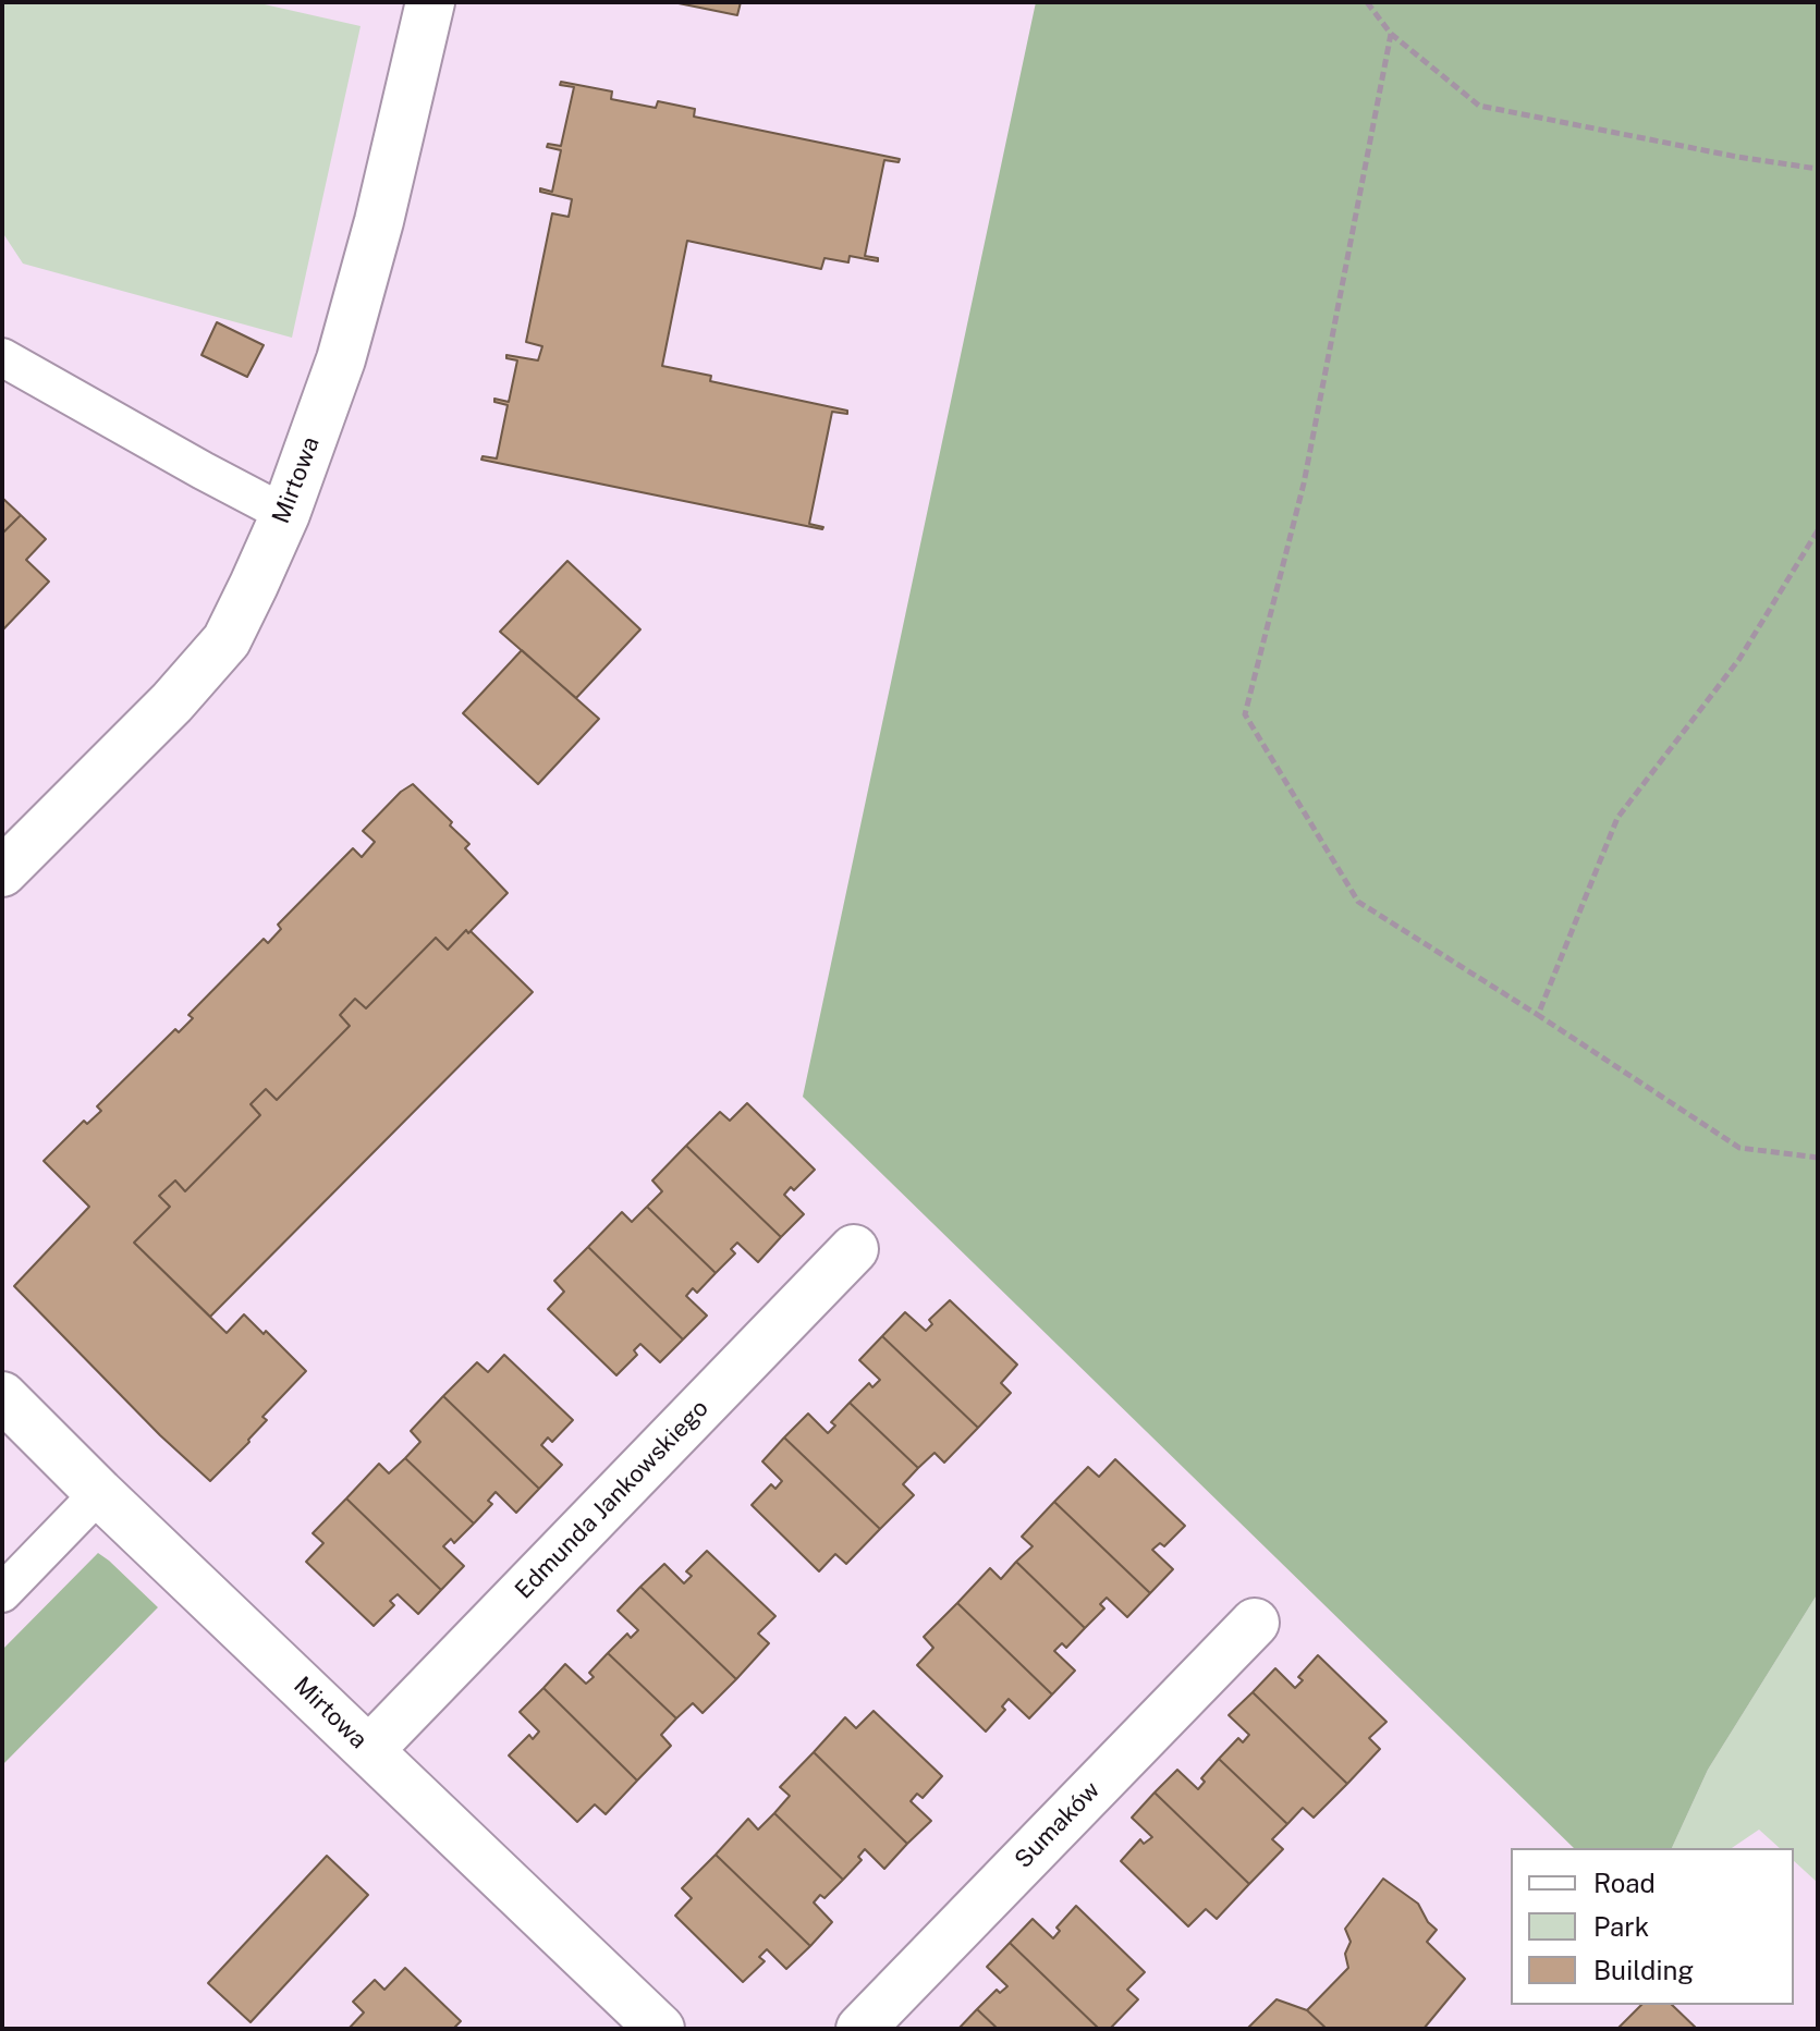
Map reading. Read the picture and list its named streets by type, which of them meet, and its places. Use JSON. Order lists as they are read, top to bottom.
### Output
{
  "streets": {
    "street": ["Mirtowa", "Edmunda Jankowskiego", "Sumaków"]
  },
  "crossings": [
    ["Mirtowa", "Edmunda Jankowskiego"]
  ],
  "legend": ["Road", "Park", "Building"]
}
